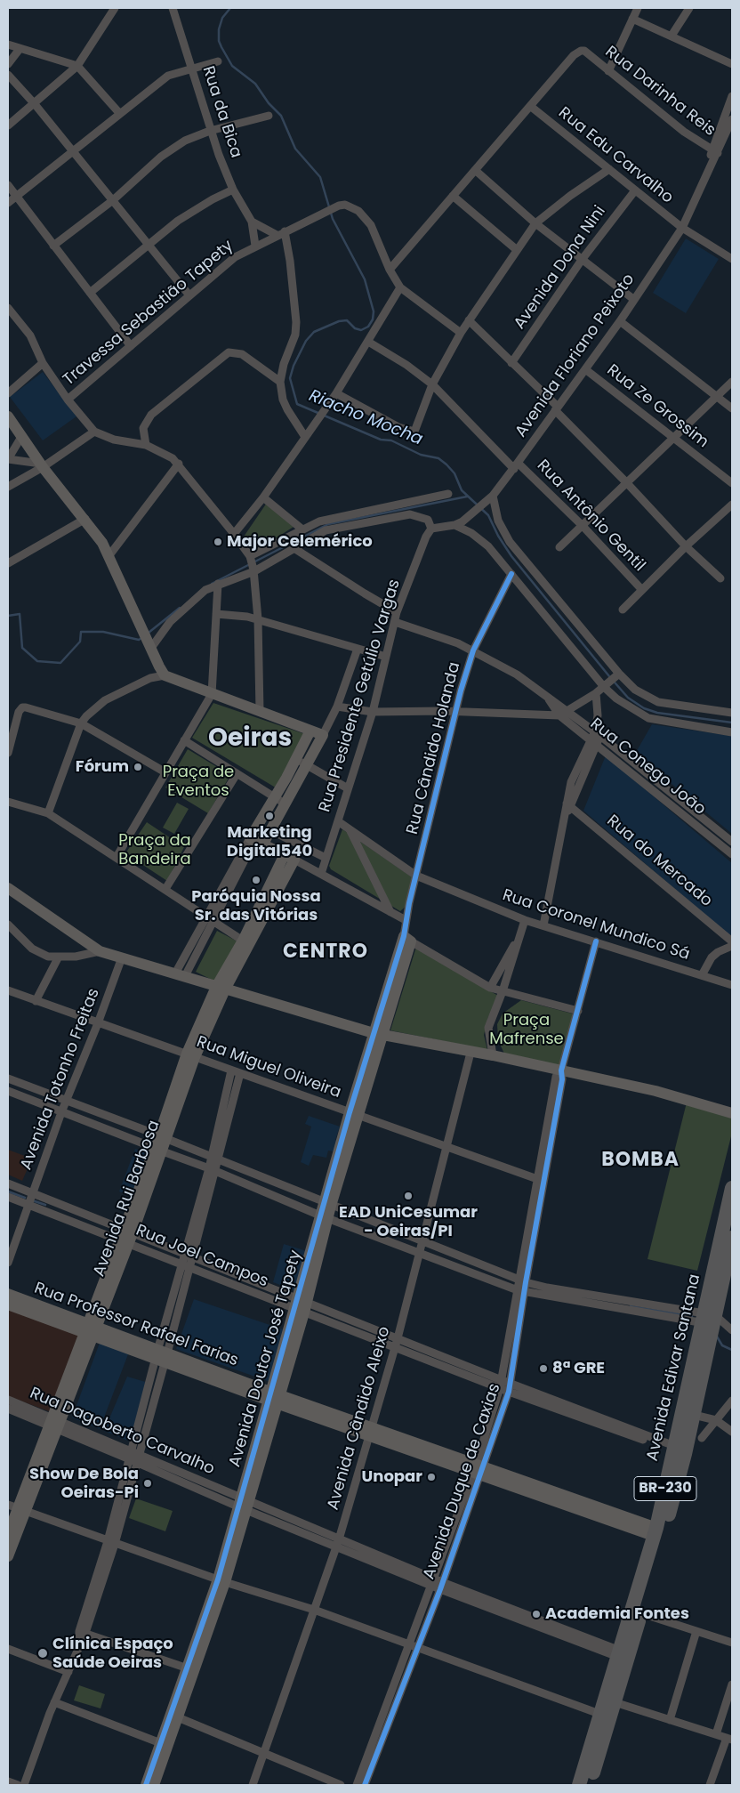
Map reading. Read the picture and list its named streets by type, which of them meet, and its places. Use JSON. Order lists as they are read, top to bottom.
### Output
{
  "streets": {
    "highway": ["Avenida Edivar Santana", "BR-230"],
    "main road": ["Avenida Rui Barbosa", "Rua Professor Rafael Farias", "Avenida Doutor José Tapety"],
    "street": [
      "Rua Darinha Reis",
      "Rua da Bica",
      "Rua Edu Carvalho",
      "Avenida Dona Nini",
      "Travessa Sebastião Tapety",
      "Avenida Floriano Peixoto",
      "Rua Ze Grossim",
      "Rua Antônio Gentil",
      "Rua Presidente Getúlio Vargas",
      "Rua Cândido Holanda",
      "Rua Conego João",
      "Rua do Mercado",
      "Rua Coronel Mundico Sá",
      "Rua Miguel Oliveira",
      "Avenida Totonho Freitas",
      "Rua Joel Campos",
      "Avenida Cândido Aleixo",
      "Rua Dagoberto Carvalho",
      "Avenida Duque de Caxias"
    ]
  },
  "crossings": [
    ["Rua Darinha Reis", "Rua Edu Carvalho"],
    ["Rua Darinha Reis", "Avenida Floriano Peixoto"],
    ["Rua da Bica", "Travessa Sebastião Tapety"],
    ["Rua Edu Carvalho", "Avenida Dona Nini"],
    ["Rua Edu Carvalho", "Avenida Floriano Peixoto"],
    ["Avenida Floriano Peixoto", "Rua Ze Grossim"],
    ["Avenida Floriano Peixoto", "Rua Antônio Gentil"],
    ["Avenida Floriano Peixoto", "Rua Presidente Getúlio Vargas"],
    ["Rua Presidente Getúlio Vargas", "Rua Conego João"],
    ["Rua Presidente Getúlio Vargas", "Rua Coronel Mundico Sá"],
    ["Rua Cândido Holanda", "Rua Conego João"],
    ["Rua Cândido Holanda", "Rua Coronel Mundico Sá"],
    ["Rua Cândido Holanda", "Avenida Doutor José Tapety"],
    ["Rua Miguel Oliveira", "Avenida Totonho Freitas"],
    ["Rua Miguel Oliveira", "Avenida Rui Barbosa"],
    ["Rua Miguel Oliveira", "Avenida Doutor José Tapety"],
    ["Rua Miguel Oliveira", "Avenida Cândido Aleixo"],
    ["Rua Miguel Oliveira", "Avenida Duque de Caxias"],
    ["Avenida Totonho Freitas", "Rua Joel Campos"],
    ["Avenida Rui Barbosa", "Rua Joel Campos"],
    ["Avenida Rui Barbosa", "Rua Professor Rafael Farias"],
    ["Avenida Rui Barbosa", "Rua Dagoberto Carvalho"],
    ["Rua Joel Campos", "Avenida Doutor José Tapety"],
    ["Rua Joel Campos", "Avenida Edivar Santana"],
    ["Rua Joel Campos", "Avenida Cândido Aleixo"],
    ["Rua Joel Campos", "Avenida Duque de Caxias"],
    ["Rua Professor Rafael Farias", "Avenida Doutor José Tapety"],
    ["Rua Professor Rafael Farias", "Avenida Edivar Santana"],
    ["Rua Professor Rafael Farias", "Avenida Cândido Aleixo"],
    ["Rua Professor Rafael Farias", "Avenida Duque de Caxias"],
    ["Avenida Doutor José Tapety", "Rua Dagoberto Carvalho"],
    ["Avenida Edivar Santana", "Rua Dagoberto Carvalho"],
    ["Avenida Cândido Aleixo", "Rua Dagoberto Carvalho"],
    ["Rua Dagoberto Carvalho", "Avenida Duque de Caxias"]
  ],
  "districts": ["Oeiras", "CENTRO", "BOMBA"],
  "water": ["Riacho Mocha"],
  "parks": ["Praça de Eventos", "Praça da Bandeira", "Praça Mafrense"],
  "places": [
    "Major Celemérico",
    "Fórum",
    "Marketing Digital540",
    "Paróquia Nossa Sr. das Vitórias",
    "EAD UniCesumar - Oeiras/PI",
    "8ª GRE",
    "Unopar",
    "Show De Bola Oeiras-Pi",
    "Academia Fontes",
    "Clínica Espaço Saúde Oeiras"
  ]
}
